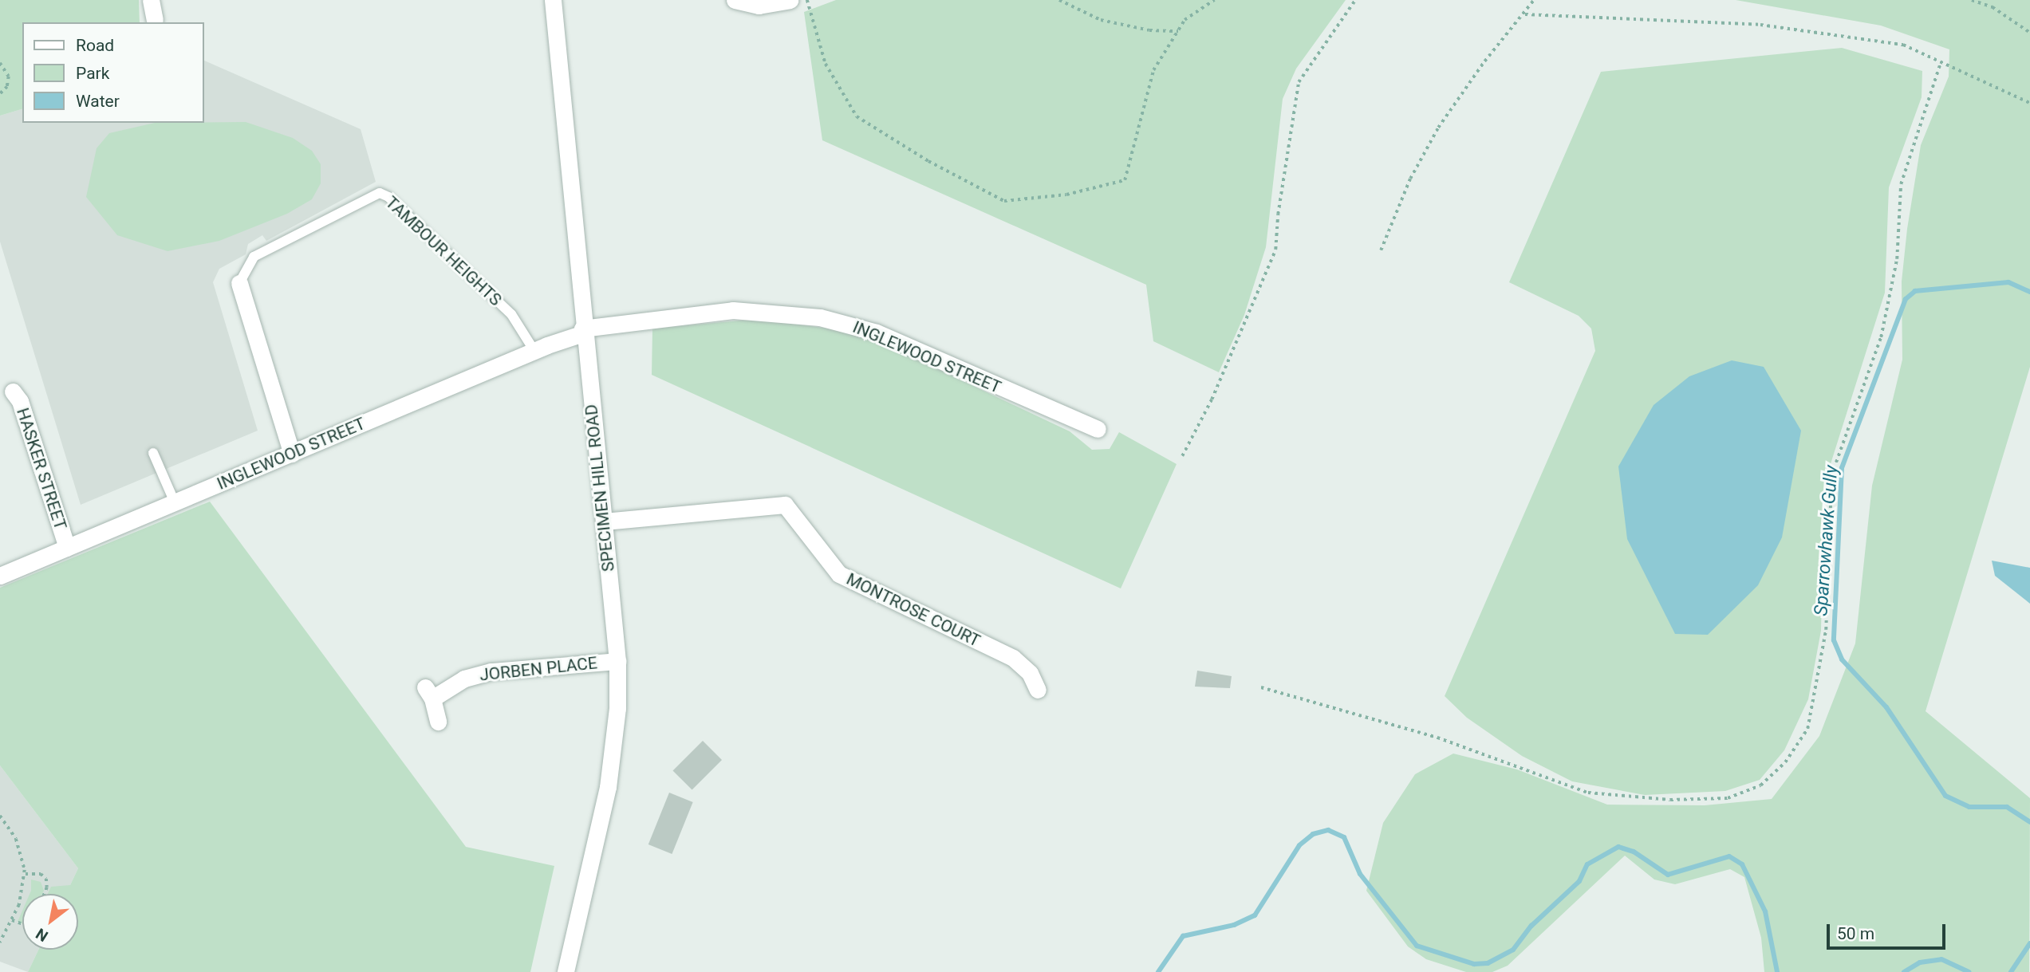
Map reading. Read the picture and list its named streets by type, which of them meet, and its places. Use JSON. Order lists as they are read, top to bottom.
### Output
{
  "streets": {
    "street": [
      "TAMBOUR HEIGHTS",
      "INGLEWOOD STREET",
      "HASKER STREET",
      "SPECIMEN HILL ROAD",
      "MONTROSE COURT",
      "JORBEN PLACE"
    ]
  },
  "crossings": [
    ["TAMBOUR HEIGHTS", "INGLEWOOD STREET"],
    ["INGLEWOOD STREET", "HASKER STREET"],
    ["INGLEWOOD STREET", "SPECIMEN HILL ROAD"],
    ["SPECIMEN HILL ROAD", "MONTROSE COURT"],
    ["SPECIMEN HILL ROAD", "JORBEN PLACE"]
  ],
  "water": ["Sparrowhawk Gully"],
  "legend": ["Road", "Park", "Water"],
  "scale_bar": "50 m",
  "north": "bottom left"
}
